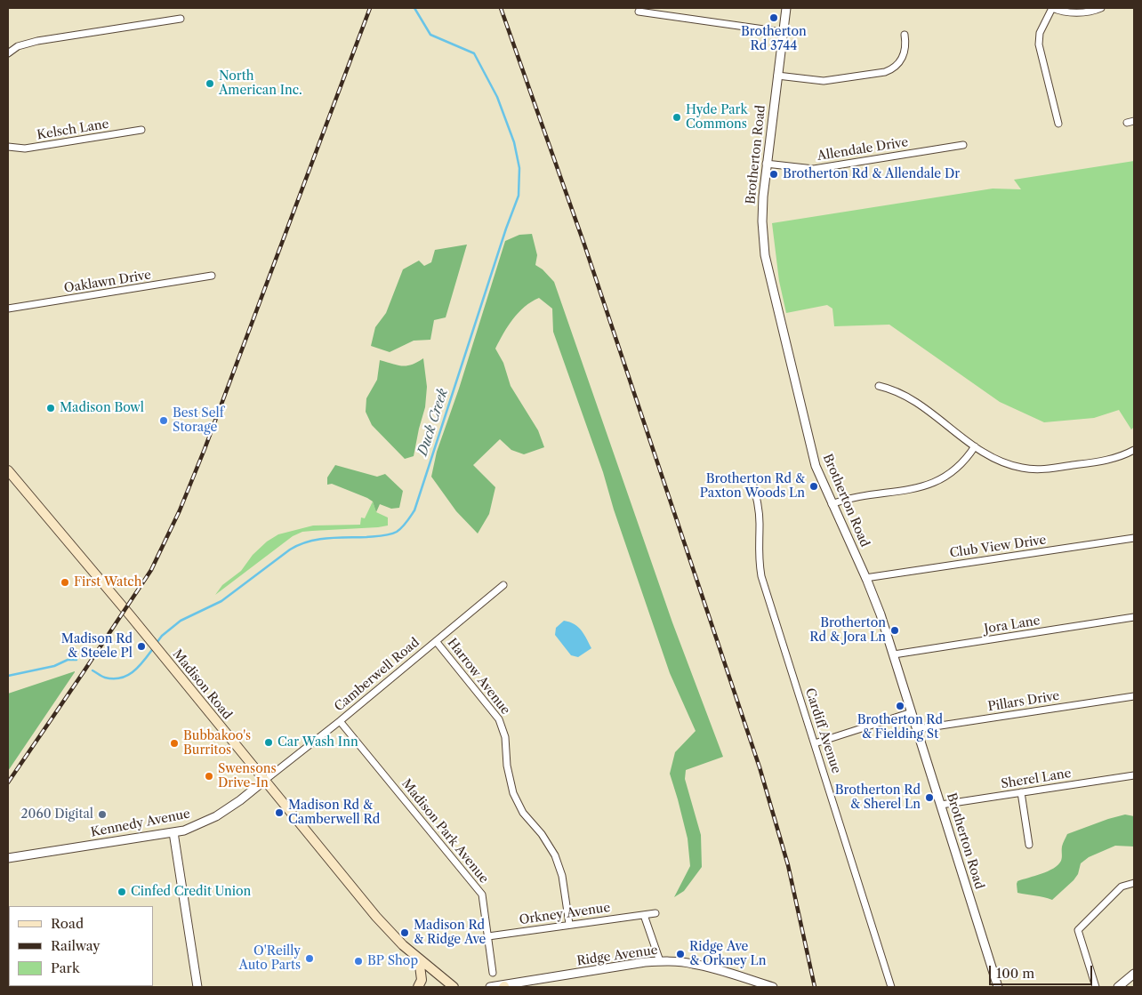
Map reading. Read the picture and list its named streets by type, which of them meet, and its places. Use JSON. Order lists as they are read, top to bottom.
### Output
{
  "streets": {
    "main road": ["Madison Road"],
    "street": [
      "Kelsch Lane",
      "Allendale Drive",
      "Brotherton Road",
      "Oaklawn Drive",
      "Club View Drive",
      "Jora Lane",
      "Camberwell Road",
      "Harrow Avenue",
      "Pillars Drive",
      "Cardiff Avenue",
      "Sherel Lane",
      "Kennedy Avenue",
      "Madison Park Avenue",
      "Orkney Avenue",
      "Ridge Avenue"
    ]
  },
  "crossings": [
    ["Allendale Drive", "Brotherton Road"],
    ["Brotherton Road", "Club View Drive"],
    ["Brotherton Road", "Jora Lane"],
    ["Brotherton Road", "Pillars Drive"],
    ["Brotherton Road", "Sherel Lane"],
    ["Camberwell Road", "Harrow Avenue"],
    ["Camberwell Road", "Madison Road"],
    ["Camberwell Road", "Kennedy Avenue"],
    ["Camberwell Road", "Madison Park Avenue"],
    ["Harrow Avenue", "Orkney Avenue"],
    ["Madison Road", "Kennedy Avenue"],
    ["Madison Park Avenue", "Orkney Avenue"]
  ],
  "water": ["Duck Creek"],
  "places": [
    "Brotherton Rd 3744",
    "North American Inc.",
    "Hyde Park Commons",
    "Brotherton Rd & Allendale Dr",
    "Madison Bowl",
    "Best Self Storage",
    "Brotherton Rd & Paxton Woods Ln",
    "First Watch",
    "Brotherton Rd & Jora Ln",
    "Madison Rd & Steele Pl",
    "Brotherton Rd & Fielding St",
    "Car Wash Inn",
    "Bubbakoo's Burritos",
    "Swensons Drive-In",
    "Brotherton Rd & Sherel Ln",
    "Madison Rd & Camberwell Rd",
    "2060 Digital",
    "Cinfed Credit Union",
    "Madison Rd & Ridge Ave",
    "Ridge Ave & Orkney Ln",
    "O'Reilly Auto Parts",
    "BP Shop"
  ],
  "legend": ["Road", "Railway", "Park"],
  "scale_bar": "100 m"
}
